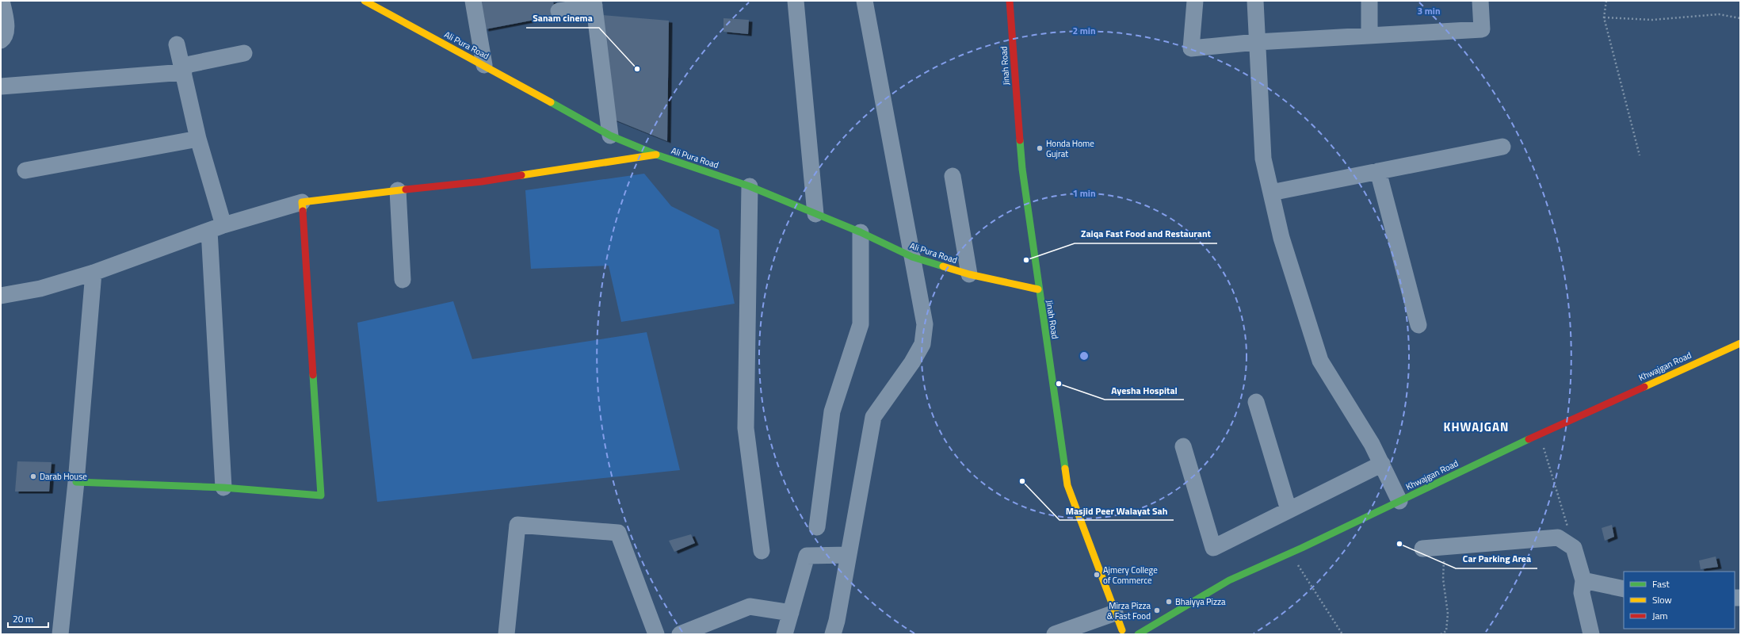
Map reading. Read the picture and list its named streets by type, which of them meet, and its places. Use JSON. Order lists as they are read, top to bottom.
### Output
{
  "streets": {
    "street": ["Ali Pura Road", "Jinah Road", "Khwajgan Road"]
  },
  "crossings": [
    ["Ali Pura Road", "Jinah Road"]
  ],
  "districts": ["KHWAJGAN"],
  "places": [
    "Sanam cinema",
    "Honda Home Gujrat",
    "Zaiqa Fast Food and Restaurant",
    "Ayesha Hospital",
    "Darab House",
    "Masjid Peer Walayat Sah",
    "Car Parking Area",
    "Ajmery College of Commerce",
    "Bhaiyya Pizza",
    "Mirza Pizza & Fast Food"
  ],
  "legend": ["Fast", "Slow", "Jam"],
  "scale_bar": "20 m",
  "rings": ["3 min", "2 min", "1 min"]
}
